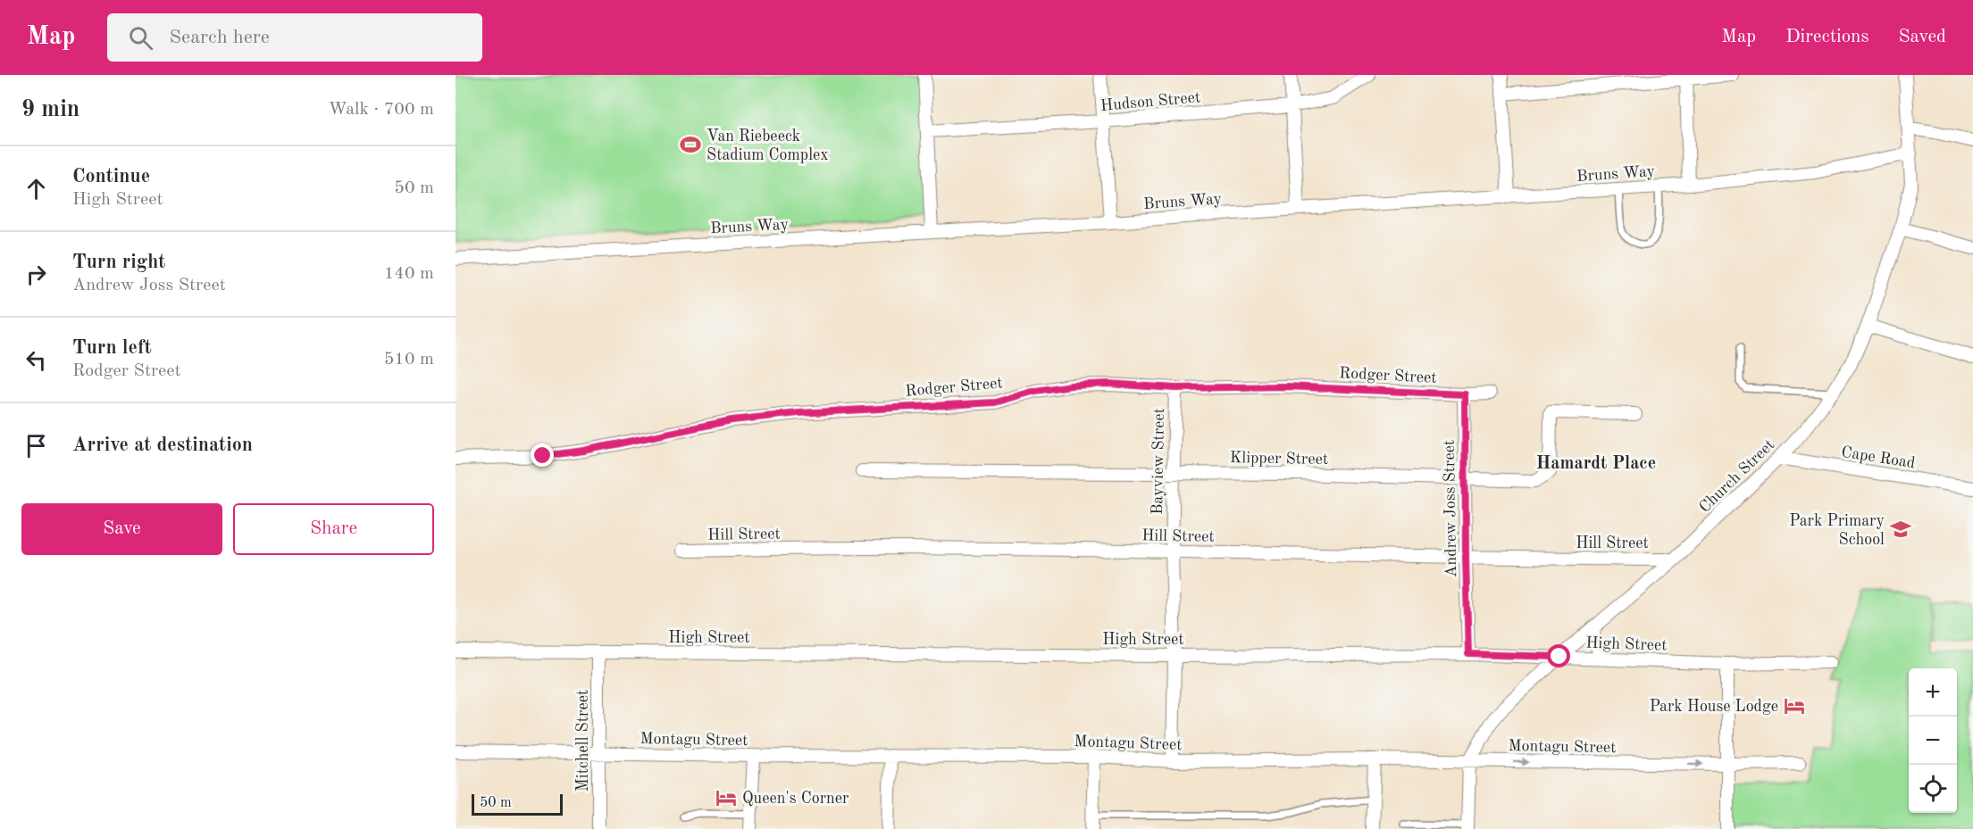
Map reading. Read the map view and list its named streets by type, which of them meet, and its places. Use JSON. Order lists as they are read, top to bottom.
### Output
{
  "streets": {
    "street": [
      "Hudson Street",
      "Bruns Way",
      "Rodger Street",
      "Cape Road",
      "Klipper Street",
      "Bayview Street",
      "Church Street",
      "Andrew Joss Street",
      "Hill Street",
      "High Street",
      "Montagu Street",
      "Mitchell Street"
    ]
  },
  "crossings": [
    ["Bruns Way", "Church Street"],
    ["Rodger Street", "Bayview Street"],
    ["Rodger Street", "Andrew Joss Street"],
    ["Cape Road", "Church Street"],
    ["Klipper Street", "Bayview Street"],
    ["Klipper Street", "Andrew Joss Street"],
    ["Bayview Street", "Hill Street"],
    ["Bayview Street", "High Street"],
    ["Bayview Street", "Montagu Street"],
    ["Church Street", "Hill Street"],
    ["Church Street", "High Street"],
    ["Church Street", "Montagu Street"],
    ["Andrew Joss Street", "Hill Street"],
    ["Andrew Joss Street", "High Street"],
    ["High Street", "Mitchell Street"],
    ["Montagu Street", "Mitchell Street"]
  ],
  "districts": ["Hamardt Place"],
  "places": {
    "sports": ["Van Riebeeck Stadium Complex"],
    "school or university": ["Park Primary School"],
    "hotel": ["Park House Lodge", "Queen's Corner"]
  },
  "scale_bar": "50 m",
  "page": {
    "header": "Map",
    "search": "Search here",
    "nav": ["Map", "Directions", "Saved"],
    "heading": ["9 min", "Walk · 700 m"],
    "list": [
      ["Continue", "High Street", "50 m"],
      ["Turn right", "Andrew Joss Street", "140 m"],
      ["Turn left", "Rodger Street", "510 m"],
      "Arrive at destination"
    ],
    "buttons": ["Save", "Share"],
    "map_buttons": ["+", "−"],
    "scale": "50 m"
  }
}
